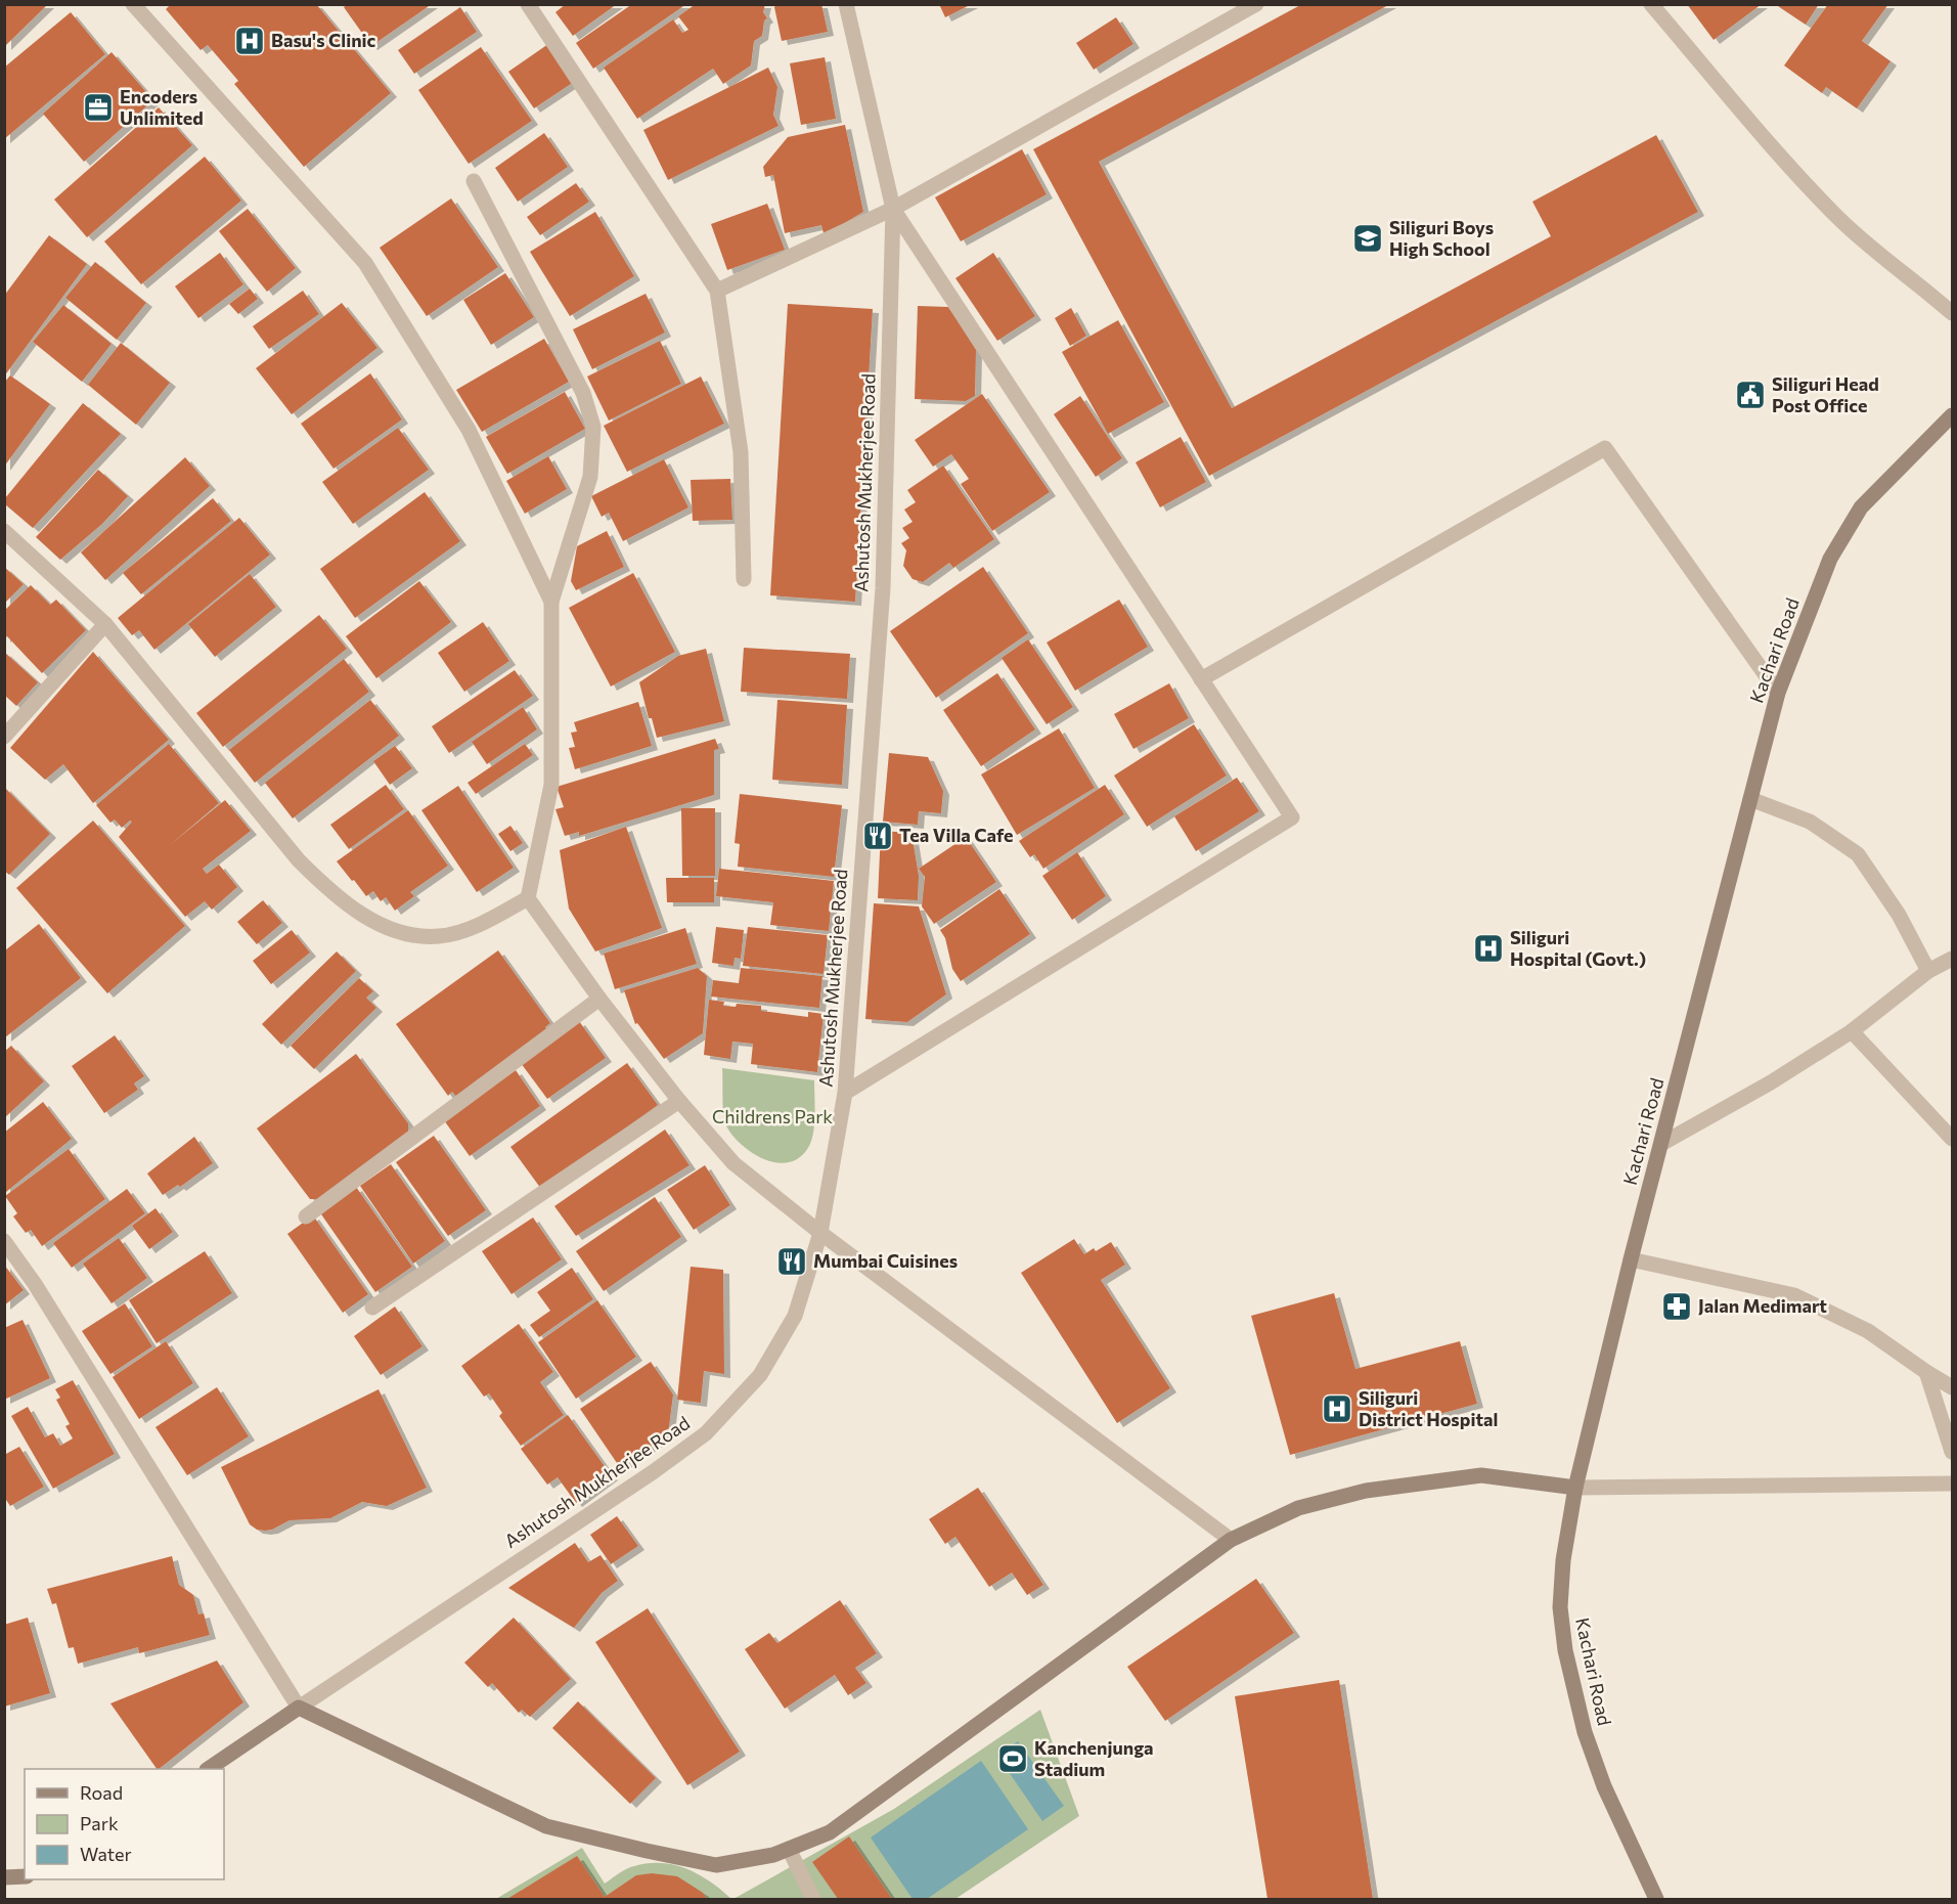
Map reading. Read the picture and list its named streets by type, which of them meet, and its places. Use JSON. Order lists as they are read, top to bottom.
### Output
{
  "streets": {
    "street": ["Ashutosh Mukherjee Road", "Kachari Road"]
  },
  "parks": ["Childrens Park"],
  "places": {
    "hospital": ["Basu's Clinic", "Siliguri Hospital (Govt.)", "Siliguri District Hospital"],
    "office": ["Encoders Unlimited"],
    "school or university": ["Siliguri Boys High School"],
    "public building": ["Siliguri Head Post Office"],
    "restaurant": ["Tea Villa Cafe", "Mumbai Cuisines"],
    "pharmacy": ["Jalan Medimart"],
    "sports": ["Kanchenjunga Stadium"]
  },
  "legend": ["Road", "Park", "Water"]
}
